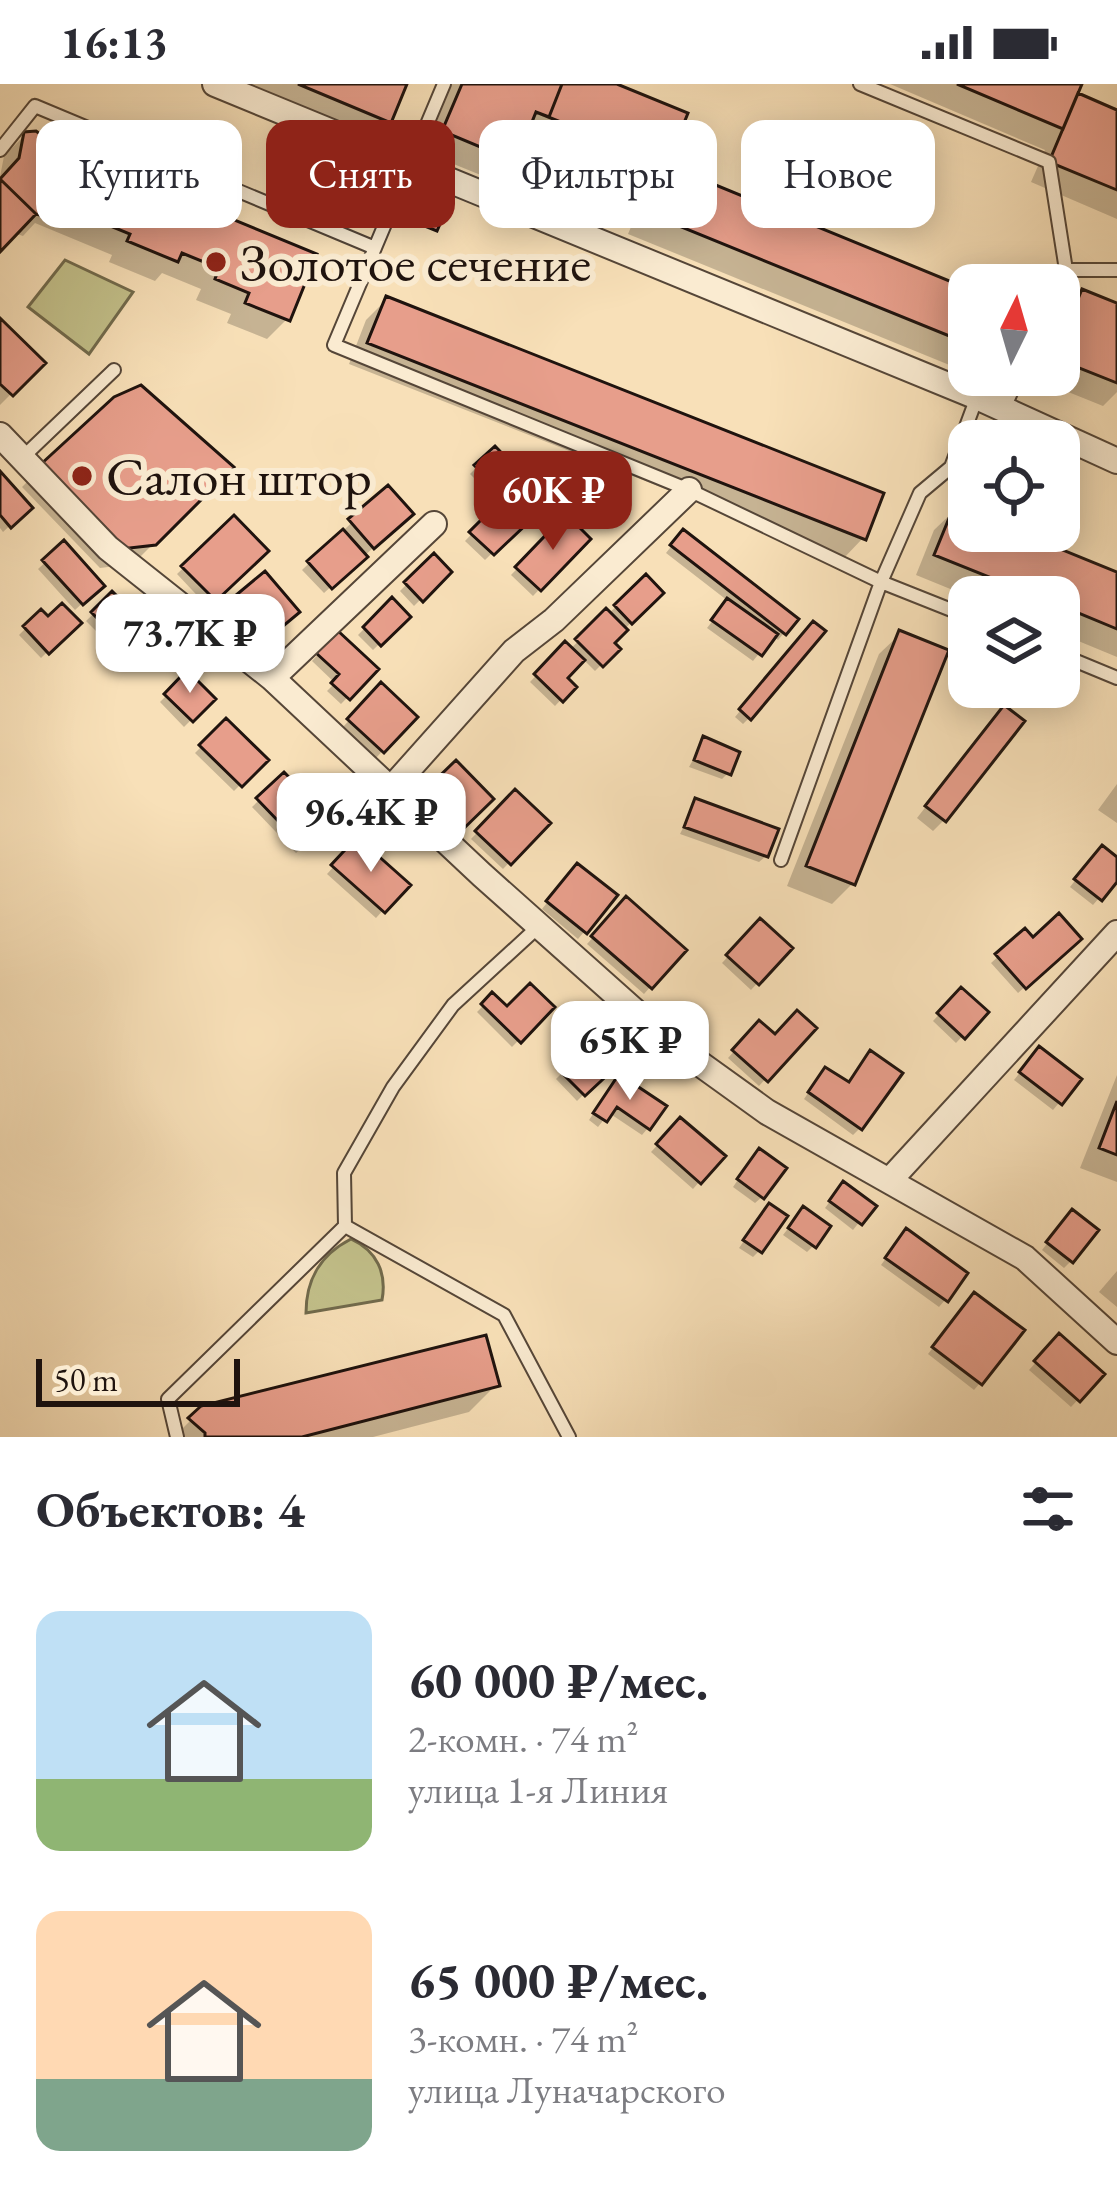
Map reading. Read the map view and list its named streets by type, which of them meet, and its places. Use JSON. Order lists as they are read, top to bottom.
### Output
{
  "places": ["Золотое сечение", "Салон штор"],
  "scale_bar": "50 m",
  "north": "top",
  "page": {
    "status": "16:13",
    "chip": [
      "Купить",
      "Снять",
      "Фильтры",
      "Новое"
    ],
    "price": [
      "60K ₽",
      "73.7K ₽",
      "96.4K ₽",
      "65K ₽"
    ],
    "scale": "50 m",
    "heading": "Объектов: 4",
    "list": [
      {
        "name": "60 000 ₽/мес.",
        "note": "2-комн. · 74 m² · улица 1-я Линия"
      },
      {
        "name": "65 000 ₽/мес.",
        "note": "3-комн. · 74 m² · улица Луначарского"
      }
    ]
  }
}
